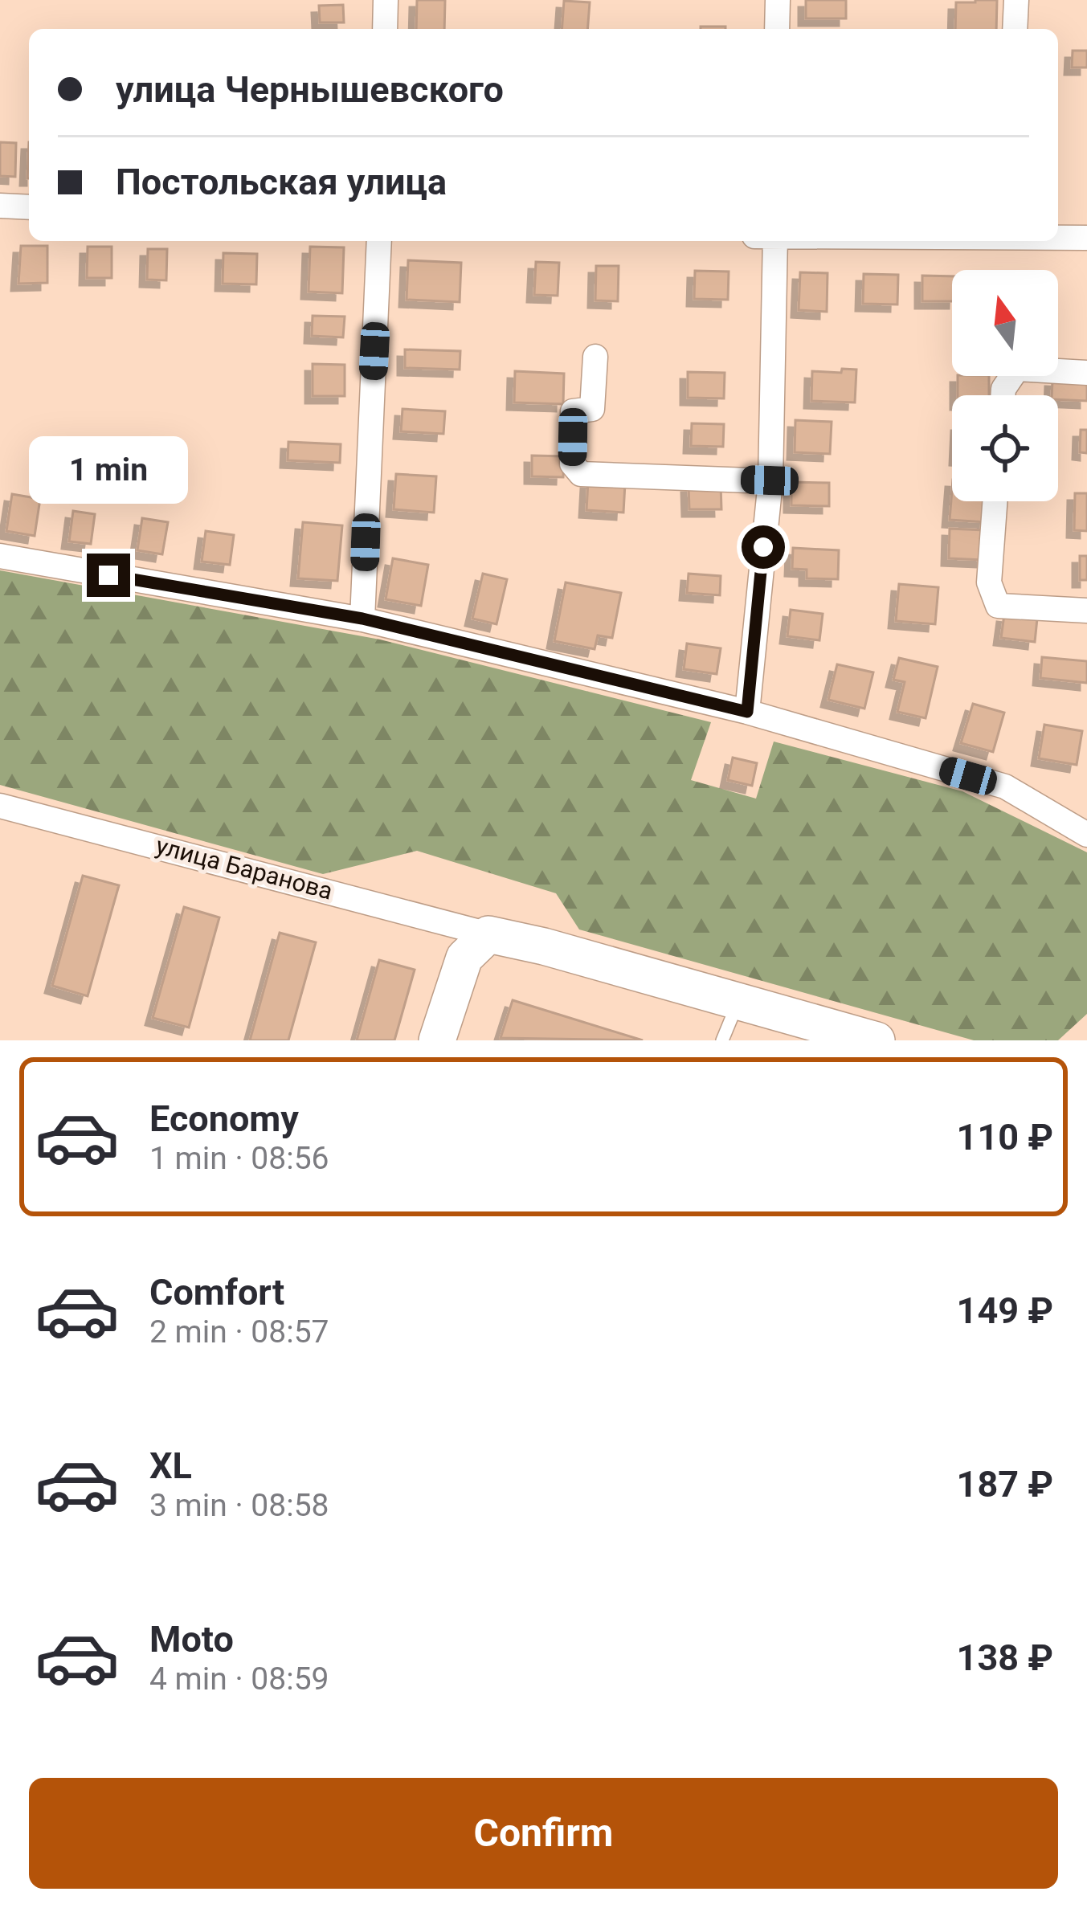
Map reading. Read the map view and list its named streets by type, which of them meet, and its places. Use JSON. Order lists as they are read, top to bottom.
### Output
{
  "streets": {
    "street": ["улица Баранова"]
  },
  "north": "top",
  "page": {
    "banner": ["улица Чернышевского", "Постольская улица"],
    "bubble": "1 min",
    "list": [
      {
        "name": "Economy",
        "note": "1 min · 08:56",
        "value": "110 ₽"
      },
      {
        "name": "Comfort",
        "note": "2 min · 08:57",
        "value": "149 ₽"
      },
      {
        "name": "XL",
        "note": "3 min · 08:58",
        "value": "187 ₽"
      },
      {
        "name": "Moto",
        "note": "4 min · 08:59",
        "value": "138 ₽"
      }
    ],
    "buttons": "Confirm"
  }
}
